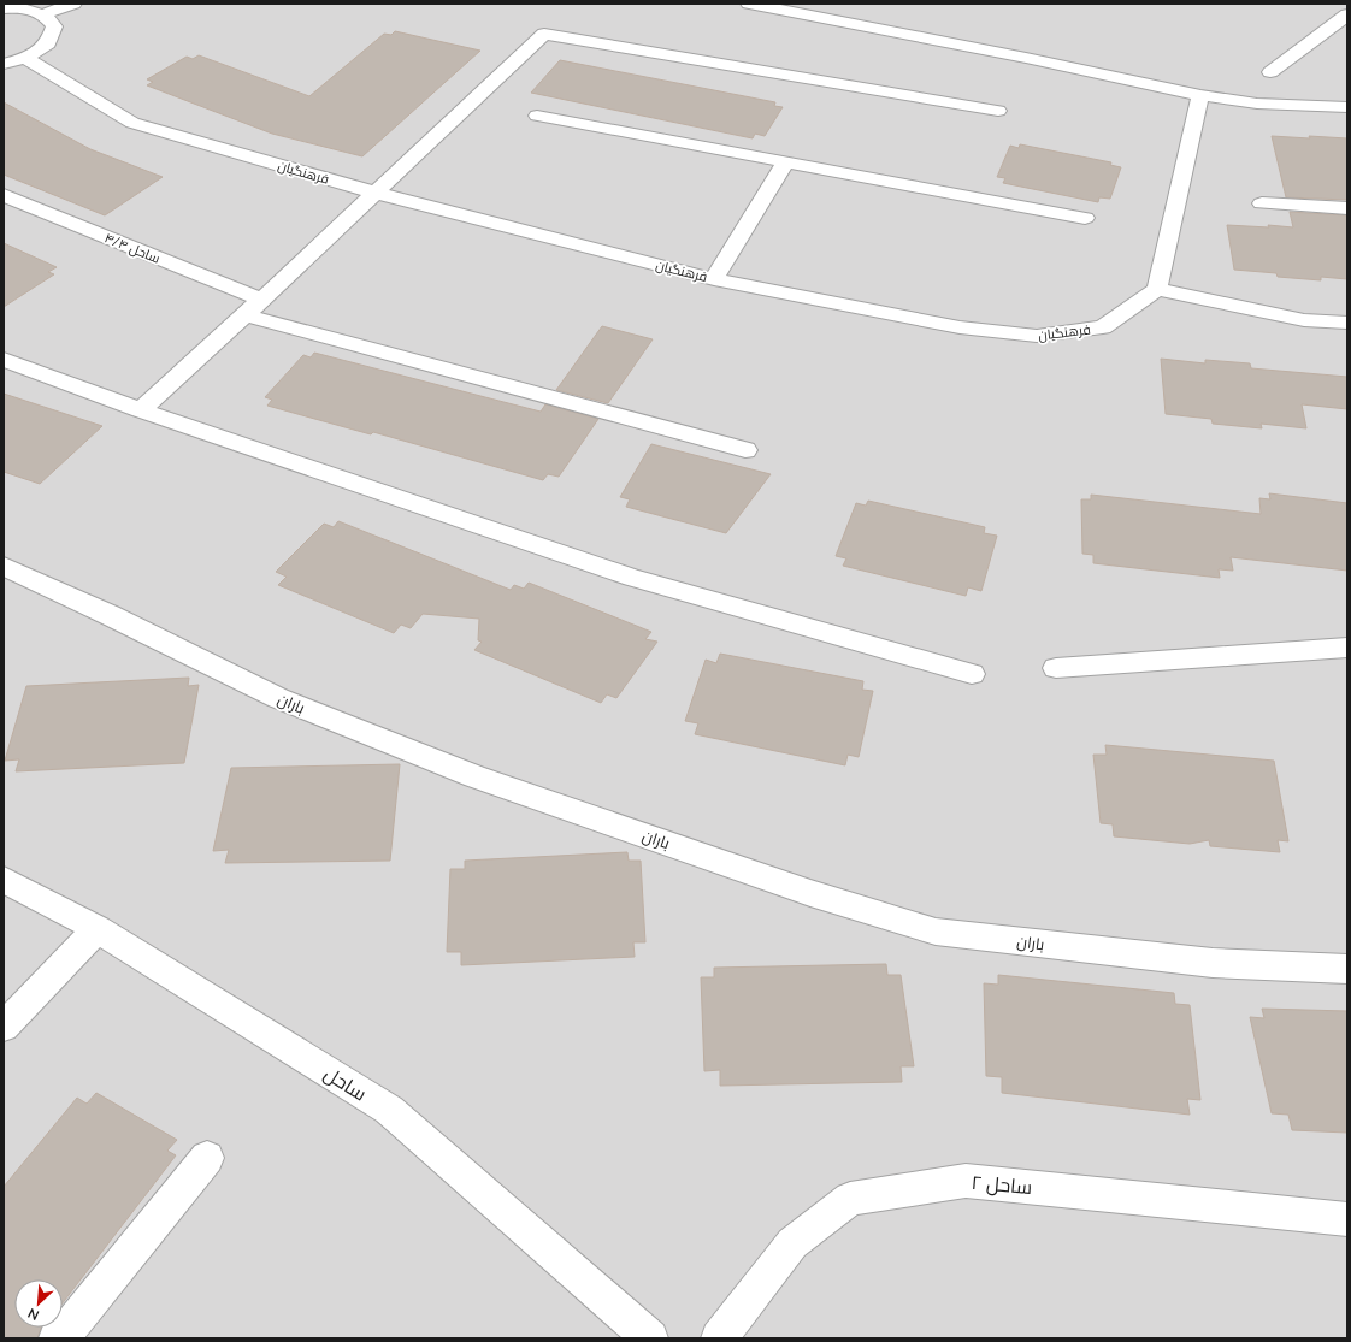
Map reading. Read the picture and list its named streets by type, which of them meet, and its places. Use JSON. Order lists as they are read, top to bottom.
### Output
{
  "streets": {
    "street": [
      "فرهنگیان",
      "ساحل ۴/۴",
      "باران",
      "ساحل",
      "ساحل ۲"
    ]
  },
  "north": "bottom left"
}
